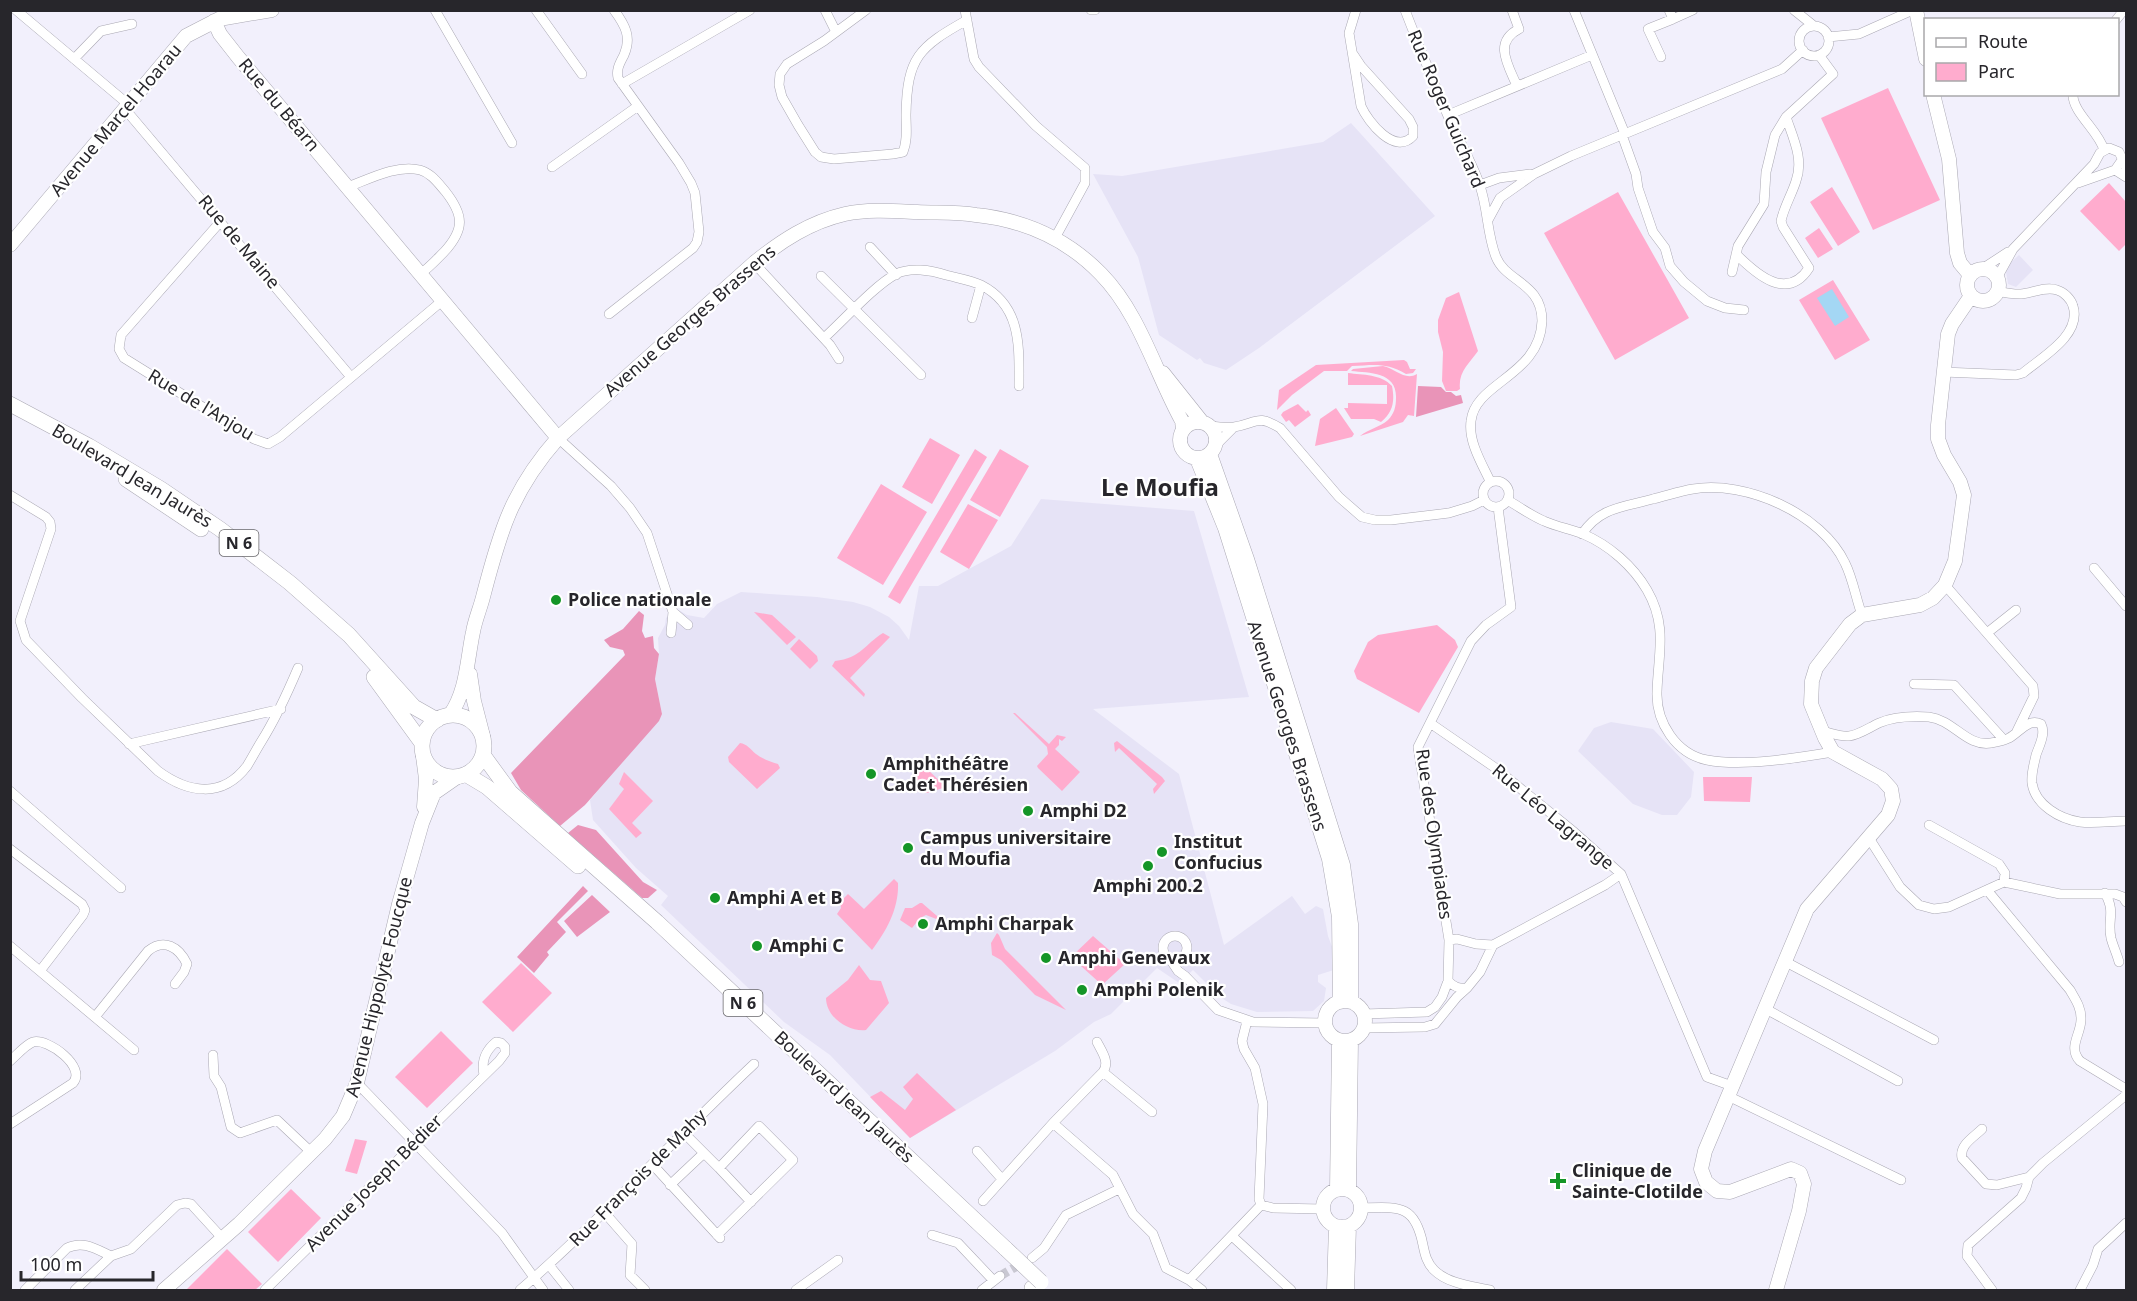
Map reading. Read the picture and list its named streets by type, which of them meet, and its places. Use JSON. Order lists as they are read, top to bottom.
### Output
{
  "streets": {
    "main road": ["Boulevard Jean Jaurès", "N 6"],
    "street": [
      "Rue du Béarn",
      "Rue Roger Guichard",
      "Avenue Marcel Hoarau",
      "Rue de Maine",
      "Avenue Georges Brassens",
      "Rue de l'Anjou",
      "Rue Léo Lagrange",
      "Rue des Olympiades",
      "Avenue Hippolyte Foucque",
      "Rue François de Mahy",
      "Avenue Joseph Bédier"
    ]
  },
  "crossings": [
    ["Rue du Béarn", "Avenue Marcel Hoarau"],
    ["Rue du Béarn", "Avenue Georges Brassens"],
    ["Rue du Béarn", "Rue de l'Anjou"],
    ["Rue Roger Guichard", "Rue des Olympiades"],
    ["Avenue Marcel Hoarau", "Rue de Maine"],
    ["Rue de Maine", "Rue de l'Anjou"],
    ["Avenue Georges Brassens", "Boulevard Jean Jaurès"],
    ["Avenue Georges Brassens", "Avenue Hippolyte Foucque"],
    ["Boulevard Jean Jaurès", "Avenue Hippolyte Foucque"],
    ["Rue Léo Lagrange", "Rue des Olympiades"]
  ],
  "districts": ["Le Moufia"],
  "places": {
    "other": [
      "Police nationale",
      "Amphithéâtre Cadet Thérésien",
      "Amphi D2",
      "Campus universitaire du Moufia",
      "Institut Confucius",
      "Amphi 200.2",
      "Amphi A et B",
      "Amphi Charpak",
      "Amphi C",
      "Amphi Genevaux",
      "Amphi Polenik"
    ],
    "health": ["Clinique de Sainte-Clotilde"]
  },
  "legend": ["Route", "Parc"],
  "scale_bar": "100 m"
}
